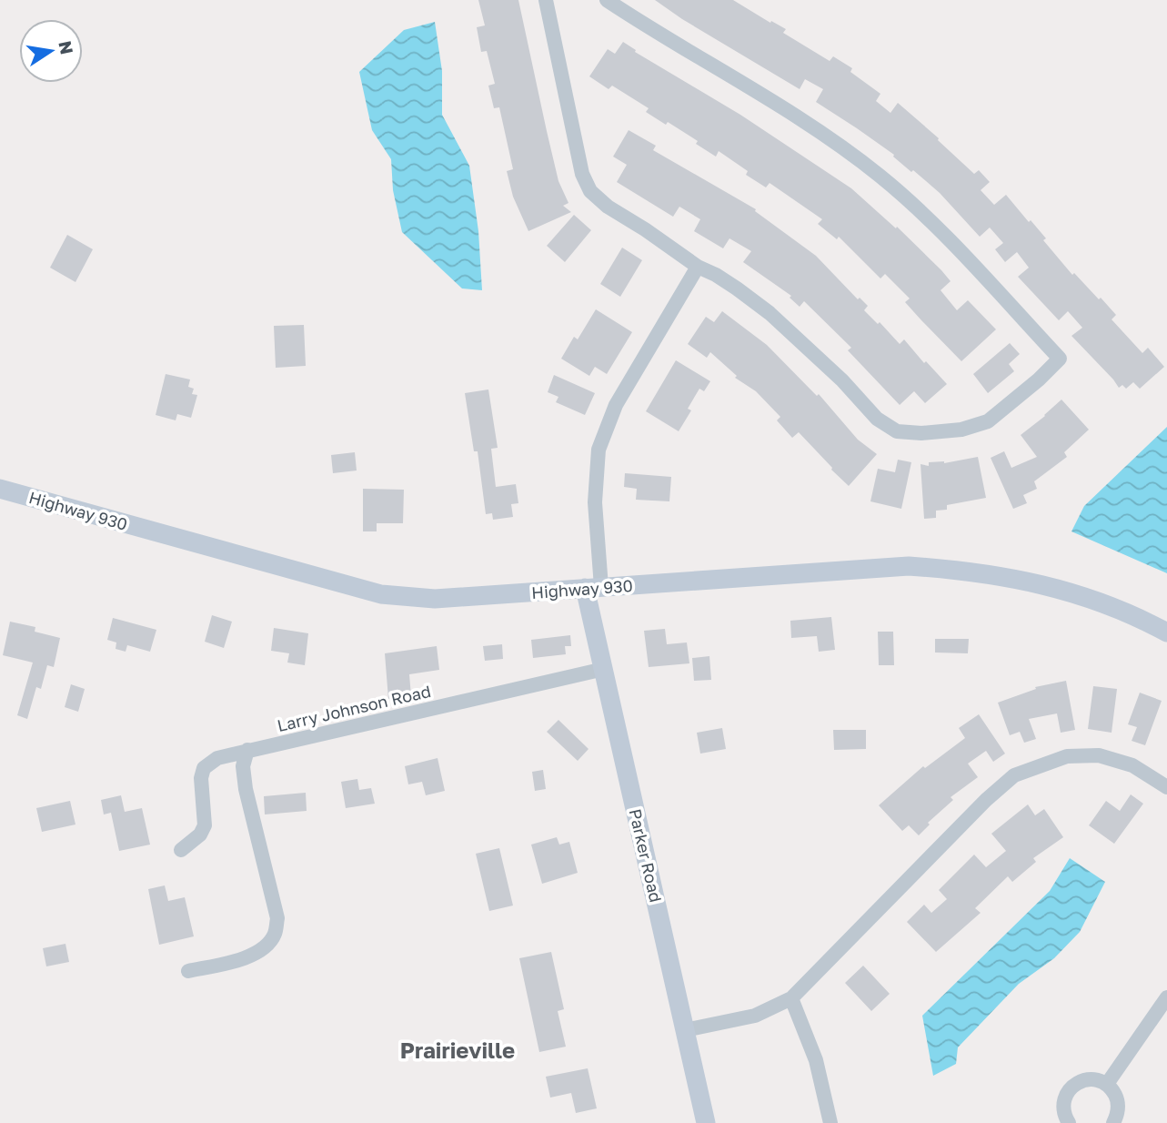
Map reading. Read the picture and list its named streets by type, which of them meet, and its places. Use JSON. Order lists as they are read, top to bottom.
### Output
{
  "streets": {
    "street": ["Highway 930", "Larry Johnson Road", "Parker Road"]
  },
  "crossings": [
    ["Highway 930", "Parker Road"],
    ["Larry Johnson Road", "Parker Road"]
  ],
  "districts": ["Prairieville"],
  "north": "right"
}
